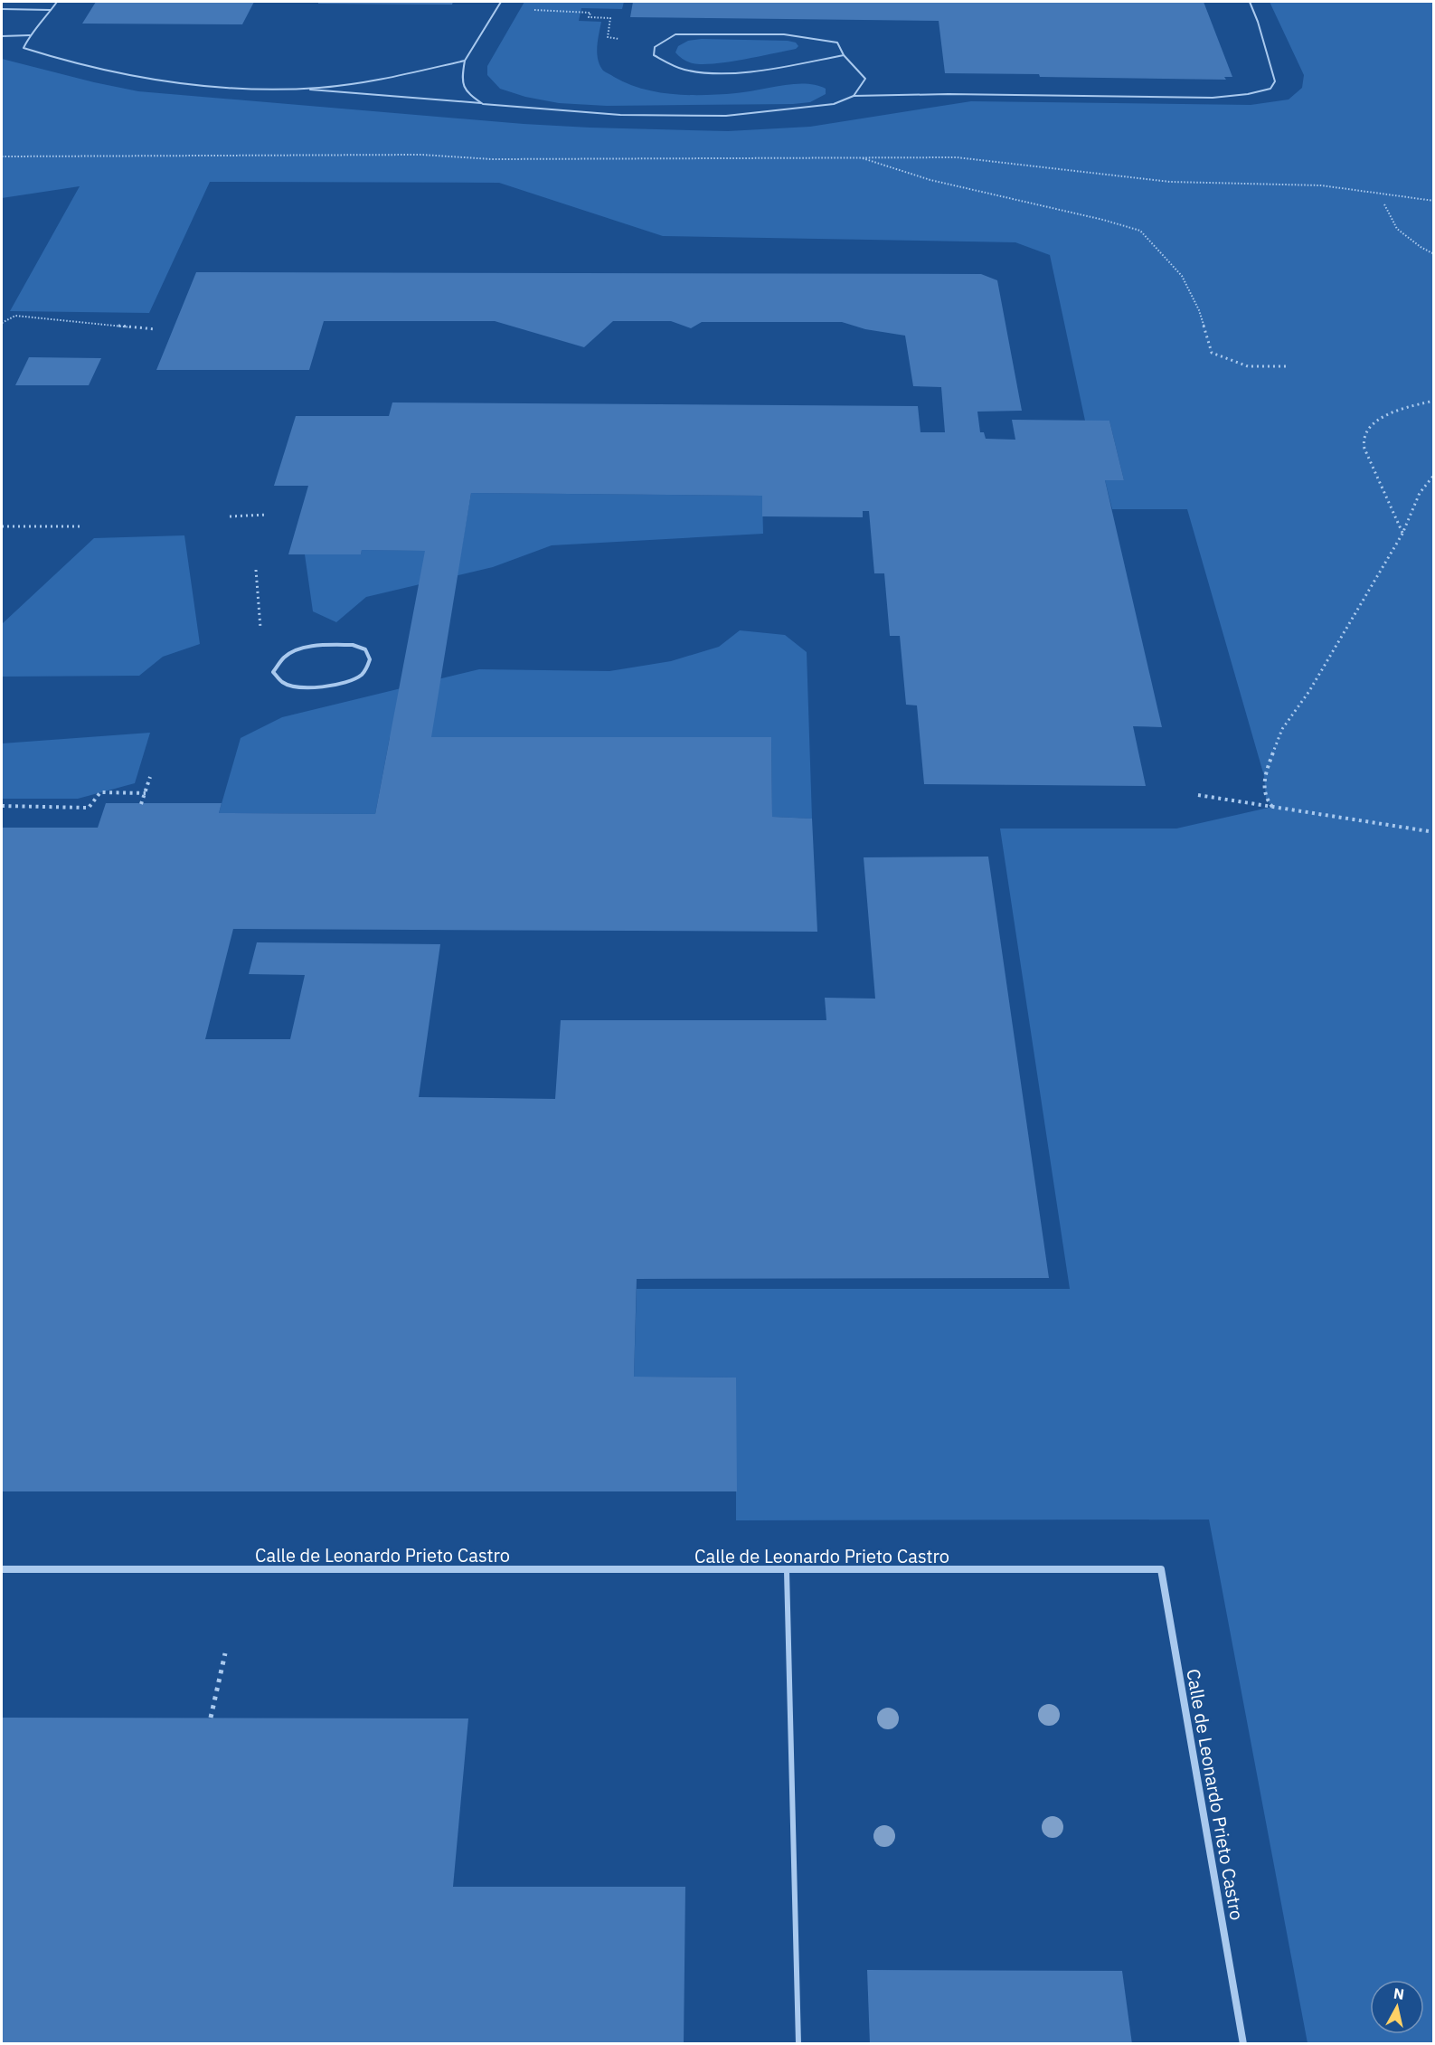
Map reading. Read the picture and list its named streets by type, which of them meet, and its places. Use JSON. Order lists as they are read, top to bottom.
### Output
{
  "streets": {
    "street": ["Calle de Leonardo Prieto Castro"]
  },
  "north": "top"
}
